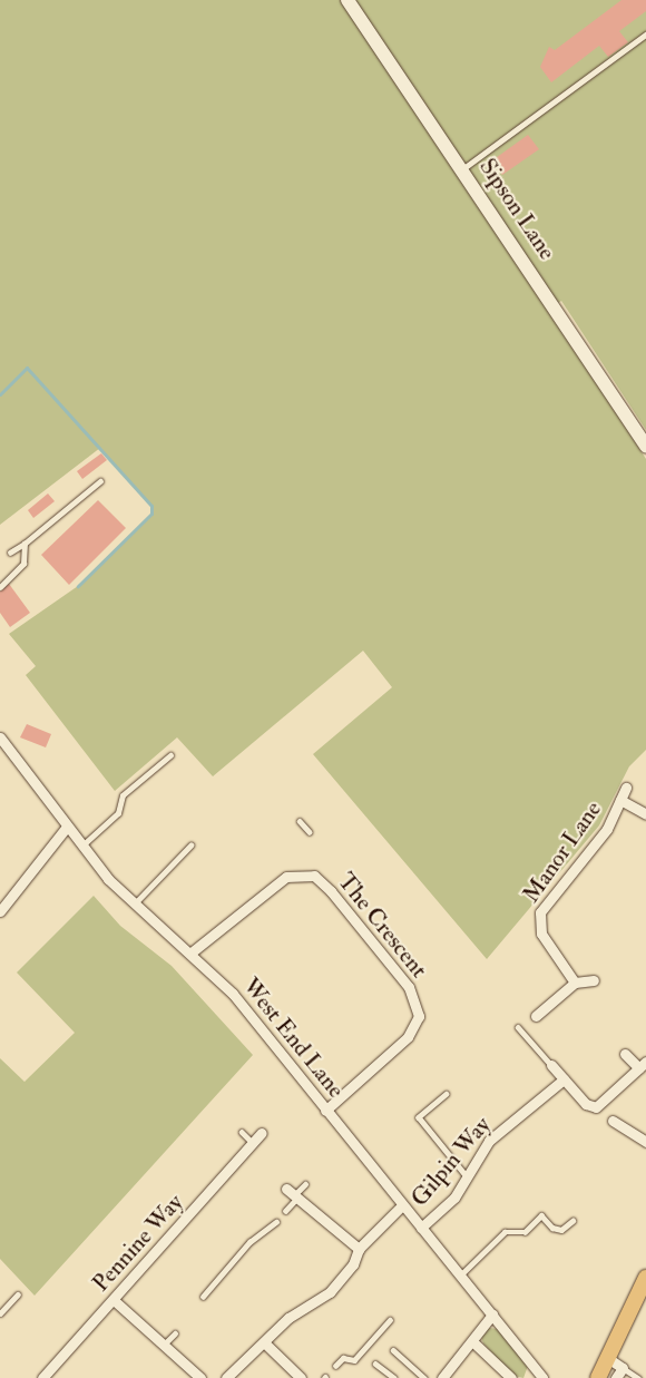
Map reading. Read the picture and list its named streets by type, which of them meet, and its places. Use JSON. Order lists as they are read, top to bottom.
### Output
{
  "streets": {
    "street": [
      "Sipson Lane",
      "Manor Lane",
      "The Crescent",
      "West End Lane",
      "Gilpin Way",
      "Pennine Way"
    ]
  },
  "crossings": [
    ["The Crescent", "West End Lane"],
    ["West End Lane", "Gilpin Way"]
  ]
}
